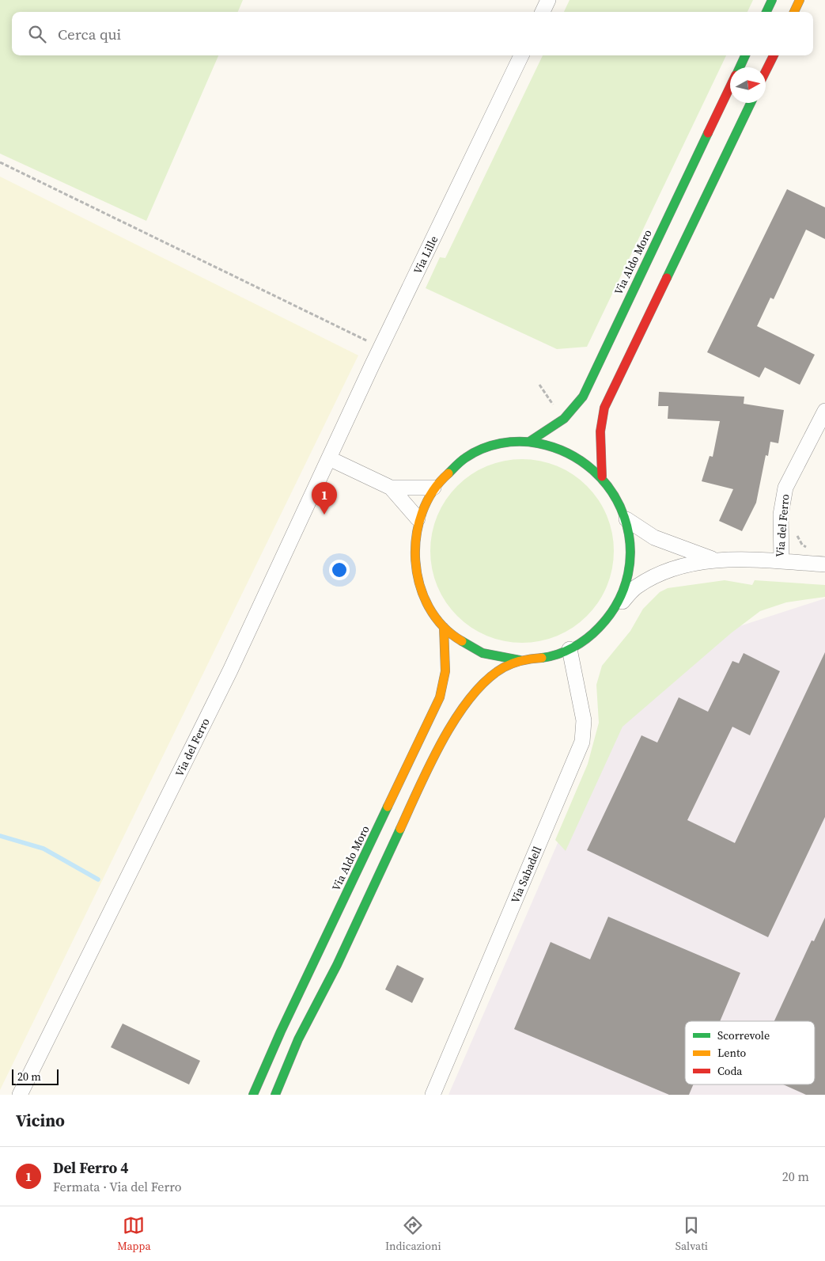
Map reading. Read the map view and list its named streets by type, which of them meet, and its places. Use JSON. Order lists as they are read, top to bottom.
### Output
{
  "streets": {
    "main road": ["Via Aldo Moro"],
    "street": ["Via Lille", "Via del Ferro", "Via Sabadell"]
  },
  "crossings": [
    ["Via Lille", "Via del Ferro"],
    ["Via Aldo Moro", "Via del Ferro"],
    ["Via Aldo Moro", "Via Sabadell"]
  ],
  "legend": ["Scorrevole", "Lento", "Coda"],
  "scale_bar": "20 m",
  "north": "right",
  "page": {
    "search": "Cerca qui",
    "pins": "1",
    "scale": "20 m",
    "heading": "Vicino",
    "list": [
      {
        "mark": "1",
        "name": "Del Ferro 4",
        "note": "Fermata · Via del Ferro",
        "value": "20 m"
      }
    ],
    "nav": ["Mappa", "Indicazioni", "Salvati"]
  }
}
